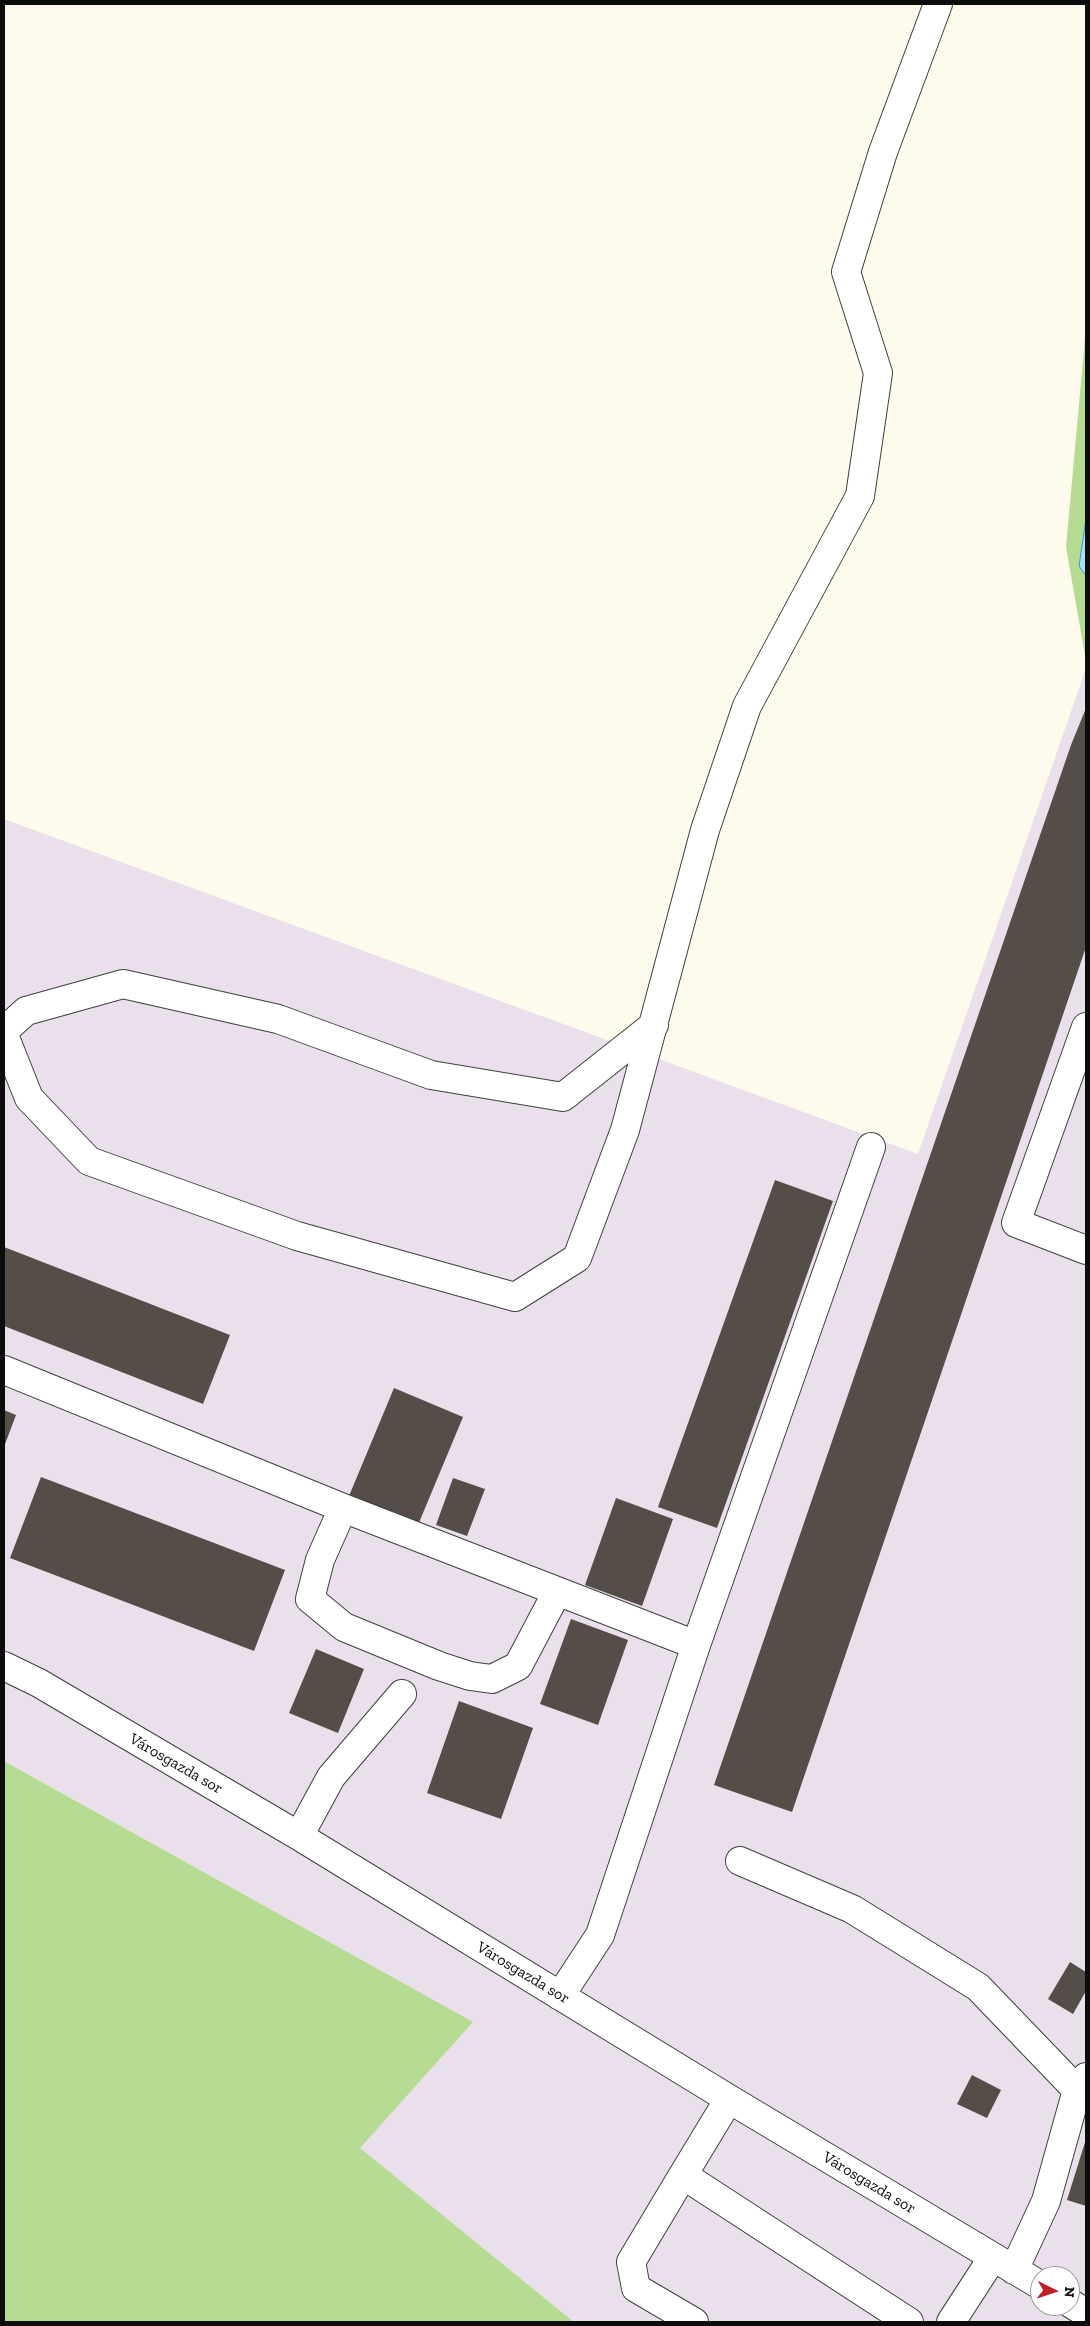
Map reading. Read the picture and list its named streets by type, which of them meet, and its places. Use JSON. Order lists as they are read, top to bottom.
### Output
{
  "streets": {
    "street": ["Városgazda sor"]
  },
  "north": "right"
}
